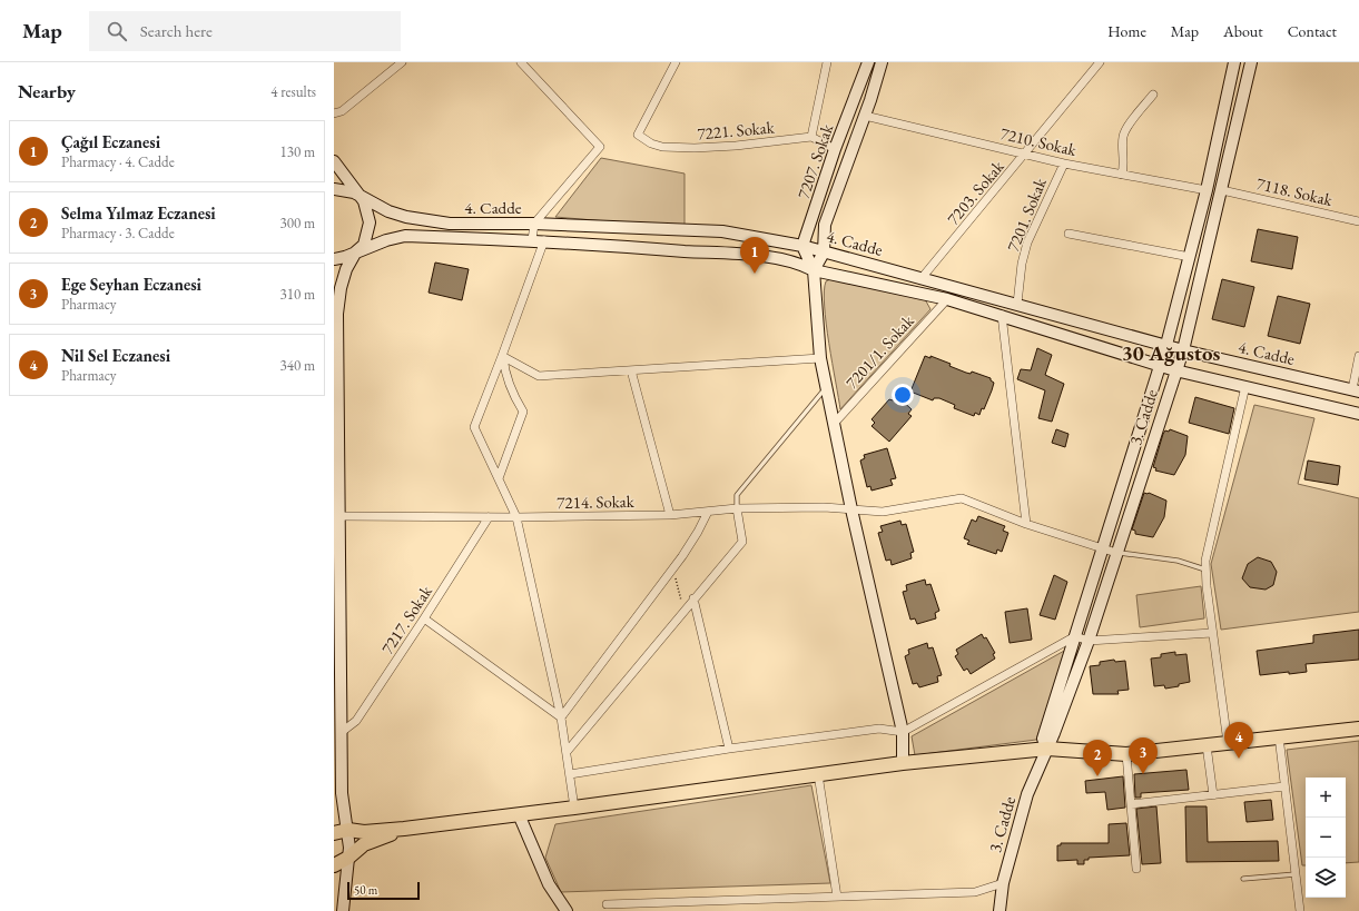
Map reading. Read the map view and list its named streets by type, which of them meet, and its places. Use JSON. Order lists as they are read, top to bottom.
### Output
{
  "streets": {
    "street": [
      "7221. Sokak",
      "7210. Sokak",
      "7207. Sokak",
      "7118. Sokak",
      "7203. Sokak",
      "4. Cadde",
      "7201. Sokak",
      "7201/1. Sokak",
      "3. Cadde",
      "7214. Sokak",
      "7217. Sokak"
    ]
  },
  "crossings": [
    ["7210. Sokak", "7207. Sokak"],
    ["7210. Sokak", "7203. Sokak"],
    ["7210. Sokak", "7201. Sokak"],
    ["7210. Sokak", "3. Cadde"],
    ["7207. Sokak", "4. Cadde"],
    ["7118. Sokak", "3. Cadde"],
    ["7203. Sokak", "4. Cadde"],
    ["4. Cadde", "7201. Sokak"],
    ["4. Cadde", "7201/1. Sokak"],
    ["4. Cadde", "3. Cadde"],
    ["3. Cadde", "7214. Sokak"],
    ["7214. Sokak", "7217. Sokak"]
  ],
  "districts": ["30 Ağustos"],
  "scale_bar": "50 m",
  "page": {
    "header": "Map",
    "search": "Search here",
    "nav": [
      "Home",
      "Map",
      "About",
      "Contact"
    ],
    "heading": ["Nearby", "4 results"],
    "list": [
      {
        "mark": "1",
        "name": "Çağıl Eczanesi",
        "note": "Pharmacy · 4. Cadde",
        "value": "130 m"
      },
      {
        "mark": "2",
        "name": "Selma Yılmaz Eczanesi",
        "note": "Pharmacy · 3. Cadde",
        "value": "300 m"
      },
      {
        "mark": "3",
        "name": "Ege Seyhan Eczanesi",
        "note": "Pharmacy",
        "value": "310 m"
      },
      {
        "mark": "4",
        "name": "Nil Sel Eczanesi",
        "note": "Pharmacy",
        "value": "340 m"
      }
    ],
    "pins": [
      "1",
      "4",
      "3",
      "2"
    ],
    "map_buttons": ["+", "−"],
    "scale": "50 m"
  }
}
